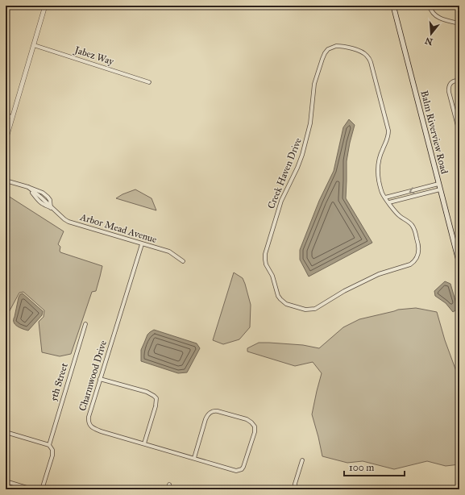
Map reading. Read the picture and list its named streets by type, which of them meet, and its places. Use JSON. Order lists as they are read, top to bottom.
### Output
{
  "streets": {
    "main road": ["Balm Riverview Road"],
    "street": [
      "Jabez Way",
      "Creek Haven Drive",
      "Arbor Mead Avenue",
      "Charmwood Drive",
      "5th Street"
    ]
  },
  "crossings": [
    ["Arbor Mead Avenue", "Charmwood Drive"]
  ],
  "scale_bar": "100 m",
  "north": "bottom"
}
